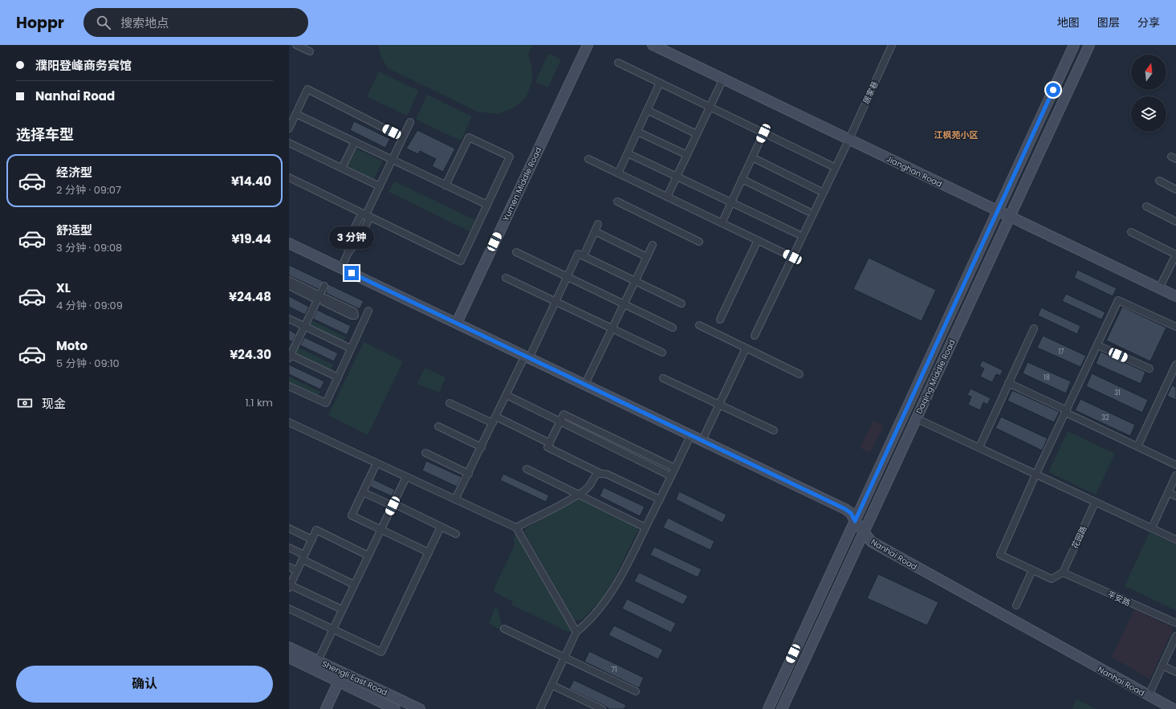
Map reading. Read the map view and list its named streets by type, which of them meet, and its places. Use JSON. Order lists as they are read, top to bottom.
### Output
{
  "streets": {
    "street": [
      "居家巷",
      "Jianghan Road",
      "Yumen Middle Road",
      "Daqing Middle Road",
      "花园路",
      "Nanhai Road",
      "平安路",
      "Shengli East Road"
    ]
  },
  "crossings": [
    ["居家巷", "Jianghan Road"],
    ["Jianghan Road", "Daqing Middle Road"],
    ["Yumen Middle Road", "Nanhai Road"],
    ["Daqing Middle Road", "Nanhai Road"],
    ["花园路", "平安路"]
  ],
  "districts": ["江枫苑小区"],
  "house_numbers": [
    "17",
    "18",
    "31",
    "32",
    "71"
  ],
  "north": "top",
  "page": {
    "header": "Hoppr",
    "search": "搜索地点",
    "nav": ["地图", "图层", "分享"],
    "banner": ["濮阳登峰商务宾馆", "Nanhai Road"],
    "heading": "选择车型",
    "list": [
      {
        "name": "经济型",
        "note": "2 分钟 · 09:07",
        "value": "¥14.40"
      },
      {
        "name": "舒适型",
        "note": "3 分钟 · 09:08",
        "value": "¥19.44"
      },
      {
        "name": "XL",
        "note": "4 分钟 · 09:09",
        "value": "¥24.48"
      },
      {
        "name": "Moto",
        "note": "5 分钟 · 09:10",
        "value": "¥24.30"
      }
    ],
    "bubble": "3 分钟",
    "pay": ["现金", "1.1 km"],
    "buttons": "确认"
  }
}
